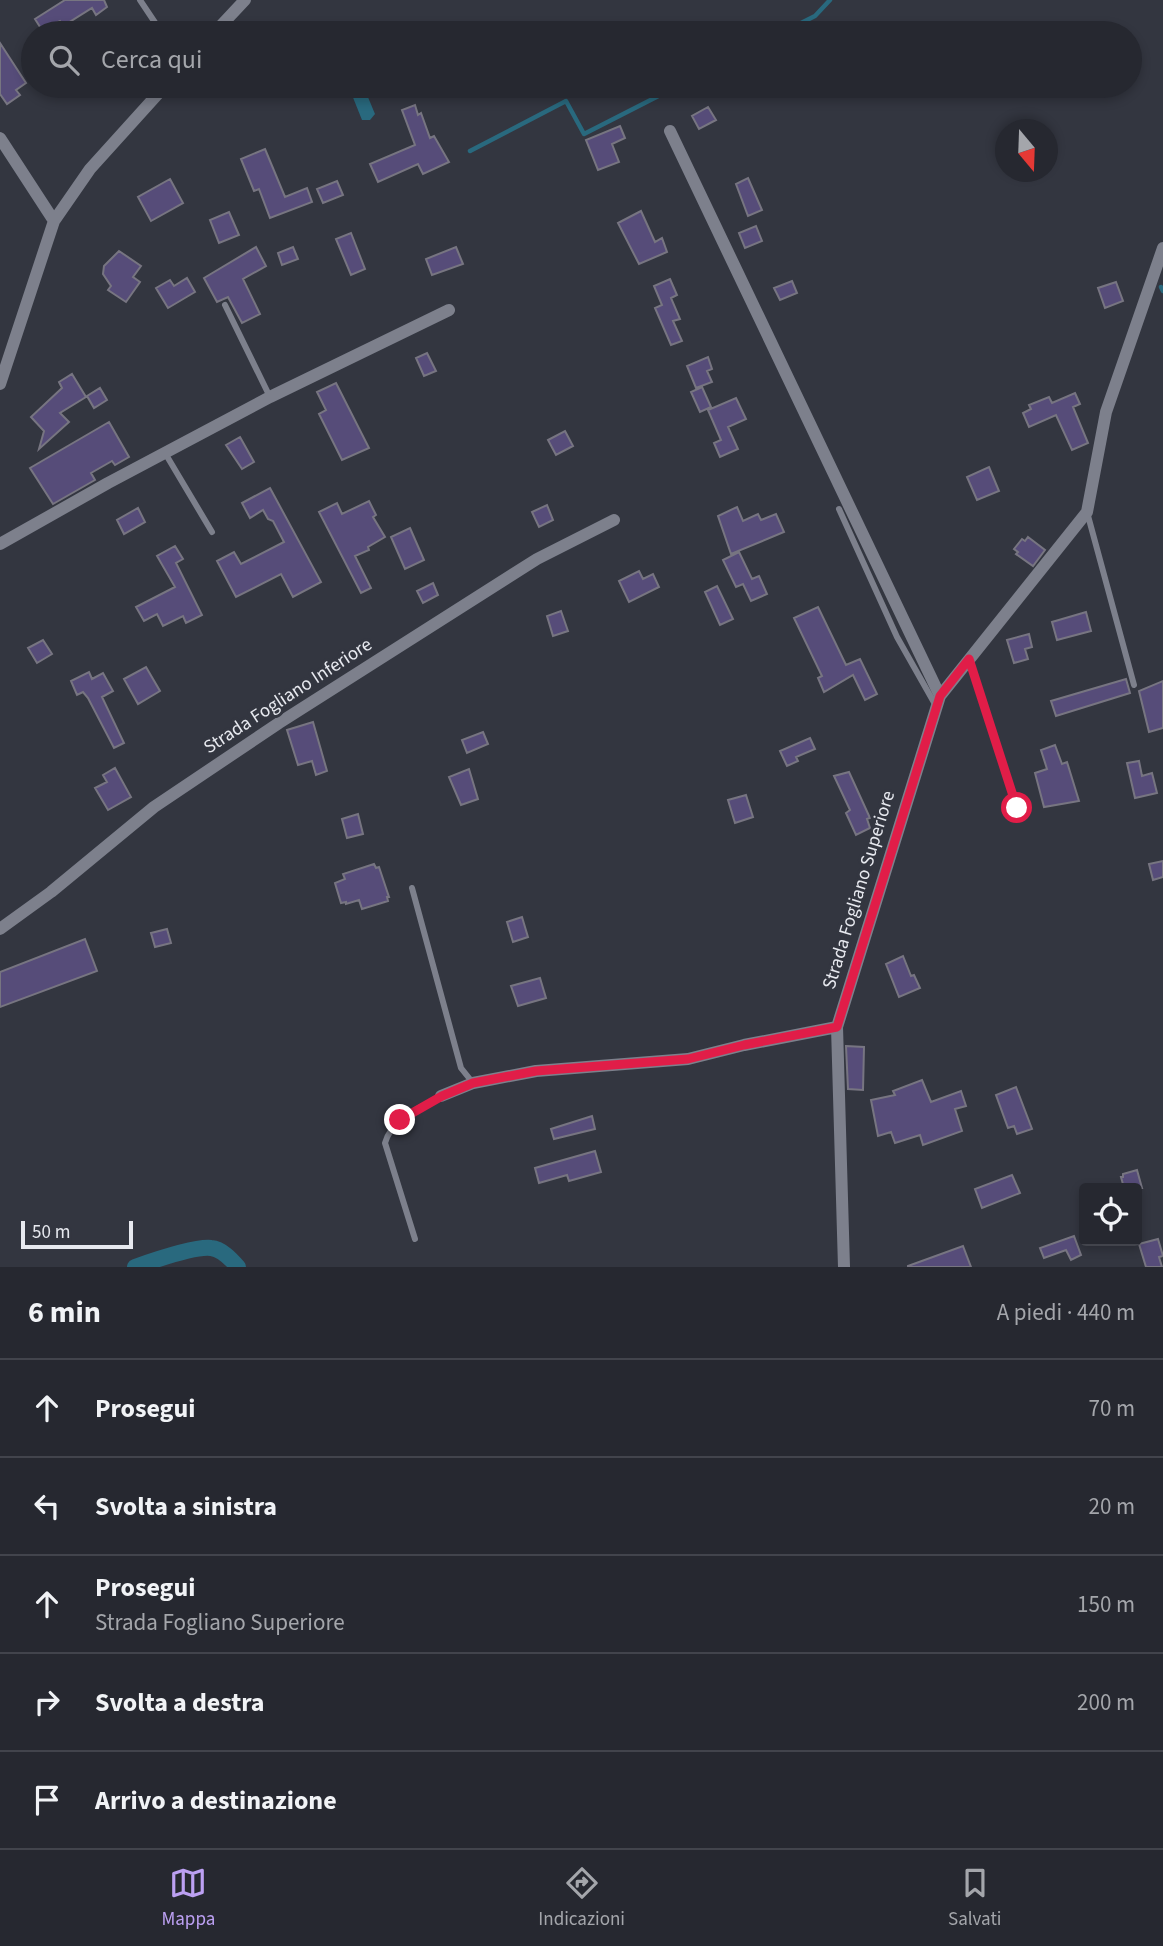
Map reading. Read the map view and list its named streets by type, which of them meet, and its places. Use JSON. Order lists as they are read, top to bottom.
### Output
{
  "streets": {
    "street": ["Strada Fogliano Inferiore", "Strada Fogliano Superiore"]
  },
  "scale_bar": "50 m",
  "north": "bottom",
  "page": {
    "search": "Cerca qui",
    "scale": "50 m",
    "heading": ["6 min", "A piedi · 440 m"],
    "list": [
      ["Prosegui", "70 m"],
      ["Svolta a sinistra", "20 m"],
      ["Prosegui", "Strada Fogliano Superiore", "150 m"],
      ["Svolta a destra", "200 m"],
      "Arrivo a destinazione"
    ],
    "nav": ["Mappa", "Indicazioni", "Salvati"]
  }
}
